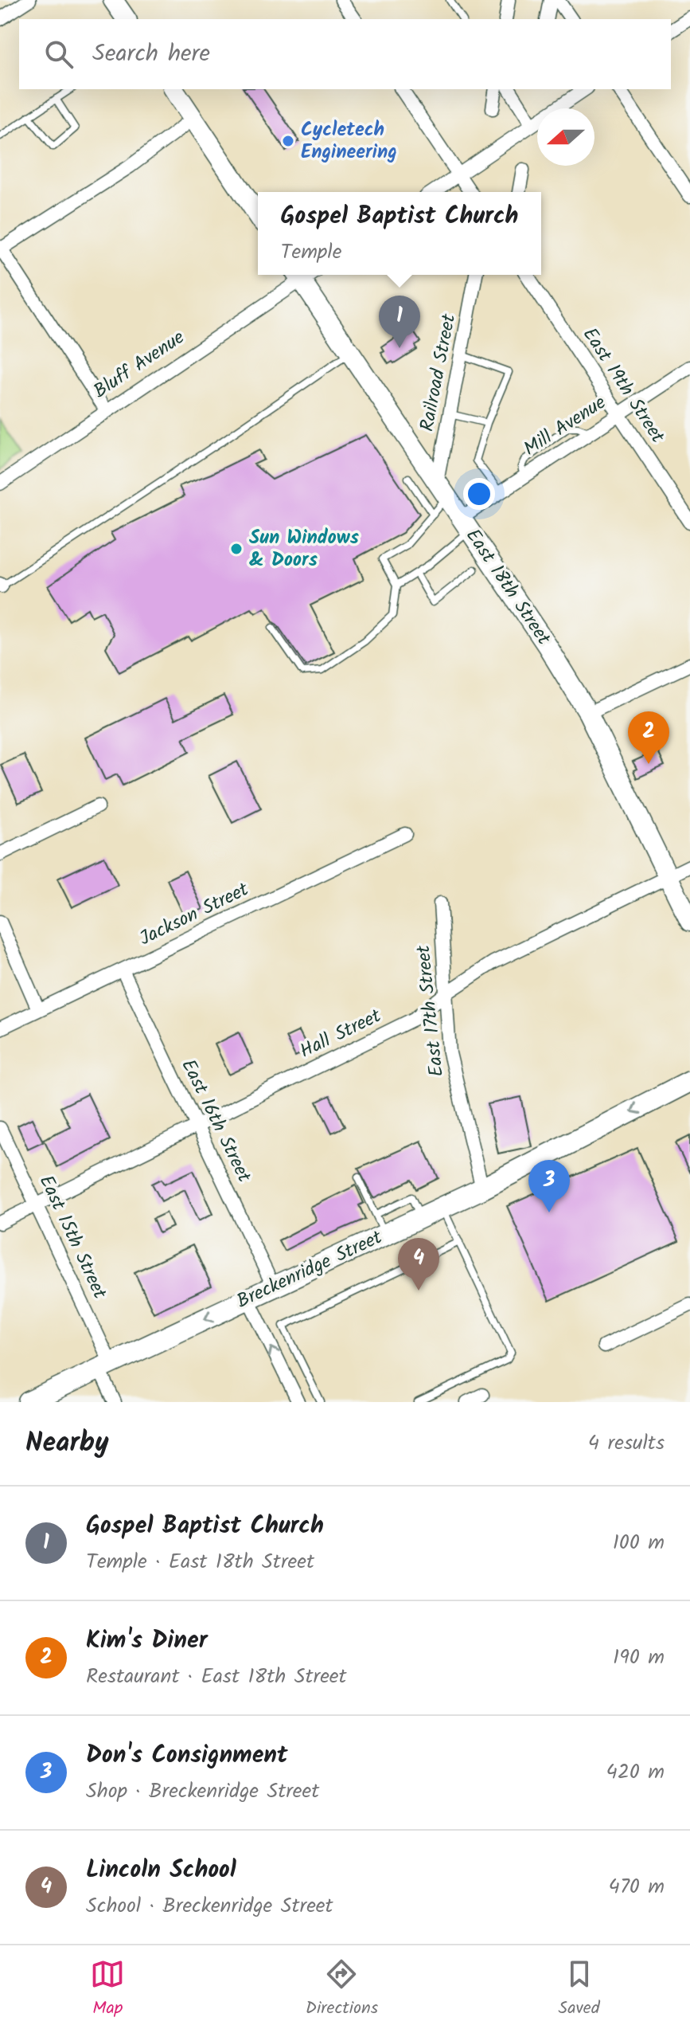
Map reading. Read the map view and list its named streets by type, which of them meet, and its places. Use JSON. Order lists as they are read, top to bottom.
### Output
{
  "streets": {
    "main road": ["Breckenridge Street"],
    "street": [
      "Bluff Avenue",
      "Railroad Street",
      "East 19th Street",
      "Mill Avenue",
      "East 18th Street",
      "Jackson Street",
      "East 17th Street",
      "Hall Street",
      "East 16th Street",
      "East 15th Street"
    ]
  },
  "crossings": [
    ["Railroad Street", "East 18th Street"],
    ["East 19th Street", "Mill Avenue"],
    ["Mill Avenue", "East 18th Street"],
    ["East 18th Street", "Hall Street"],
    ["Jackson Street", "East 16th Street"],
    ["East 17th Street", "Hall Street"],
    ["East 17th Street", "Breckenridge Street"],
    ["Hall Street", "East 16th Street"],
    ["Hall Street", "East 15th Street"],
    ["East 16th Street", "Breckenridge Street"],
    ["East 15th Street", "Breckenridge Street"]
  ],
  "one_way": ["Breckenridge Street"],
  "places": ["Cycletech Engineering", "Sun Windows & Doors"],
  "north": "left",
  "page": {
    "search": "Search here",
    "popup": ["Gospel Baptist Church", "Temple"],
    "pins": [
      "1",
      "2",
      "3",
      "4"
    ],
    "heading": ["Nearby", "4 results"],
    "list": [
      {
        "mark": "1",
        "name": "Gospel Baptist Church",
        "note": "Temple · East 18th Street",
        "value": "100 m"
      },
      {
        "mark": "2",
        "name": "Kim's Diner",
        "note": "Restaurant · East 18th Street",
        "value": "190 m"
      },
      {
        "mark": "3",
        "name": "Don's Consignment",
        "note": "Shop · Breckenridge Street",
        "value": "420 m"
      },
      {
        "mark": "4",
        "name": "Lincoln School",
        "note": "School · Breckenridge Street",
        "value": "470 m"
      }
    ],
    "nav": ["Map", "Directions", "Saved"]
  }
}
